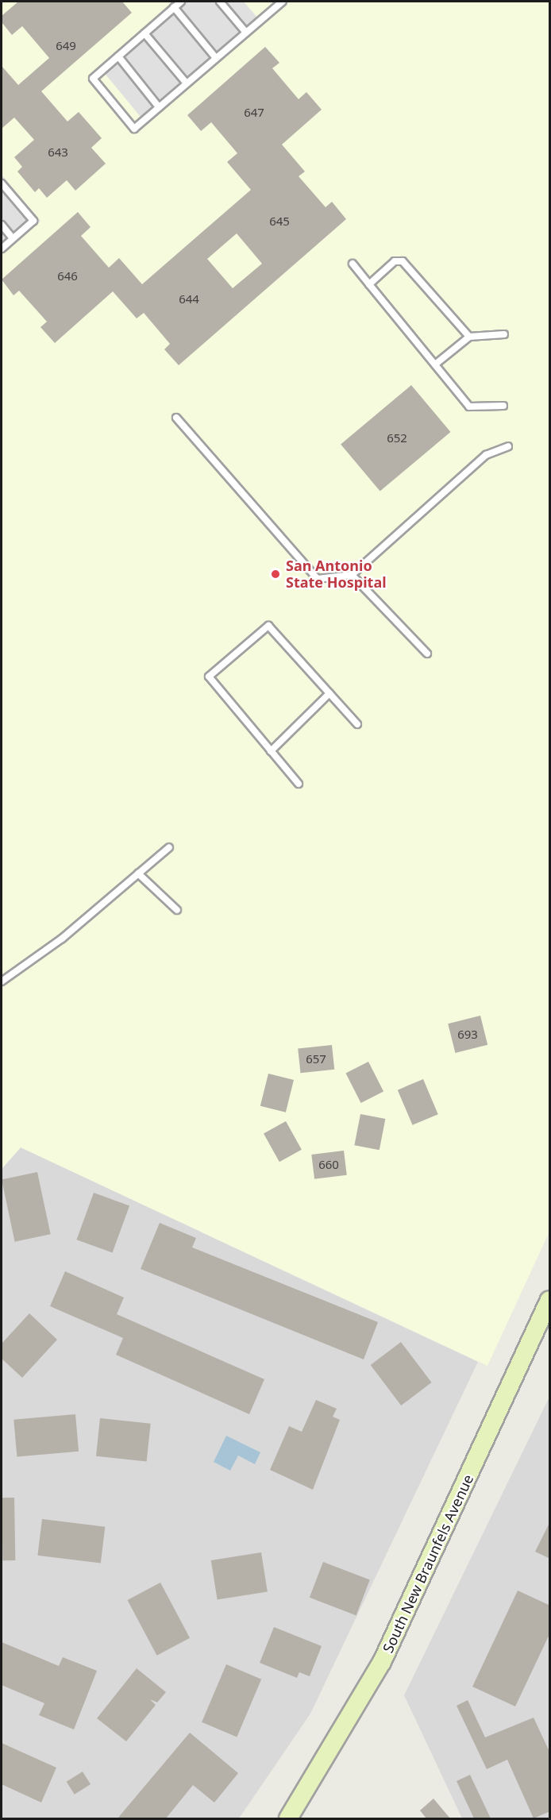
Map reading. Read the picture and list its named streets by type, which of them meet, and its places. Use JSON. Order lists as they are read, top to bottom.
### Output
{
  "streets": {
    "main road": ["South New Braunfels Avenue"]
  },
  "places": ["San Antonio State Hospital"],
  "house_numbers": [
    "649",
    "647",
    "643",
    "645",
    "646",
    "644",
    "652",
    "693",
    "657",
    "660"
  ]
}
